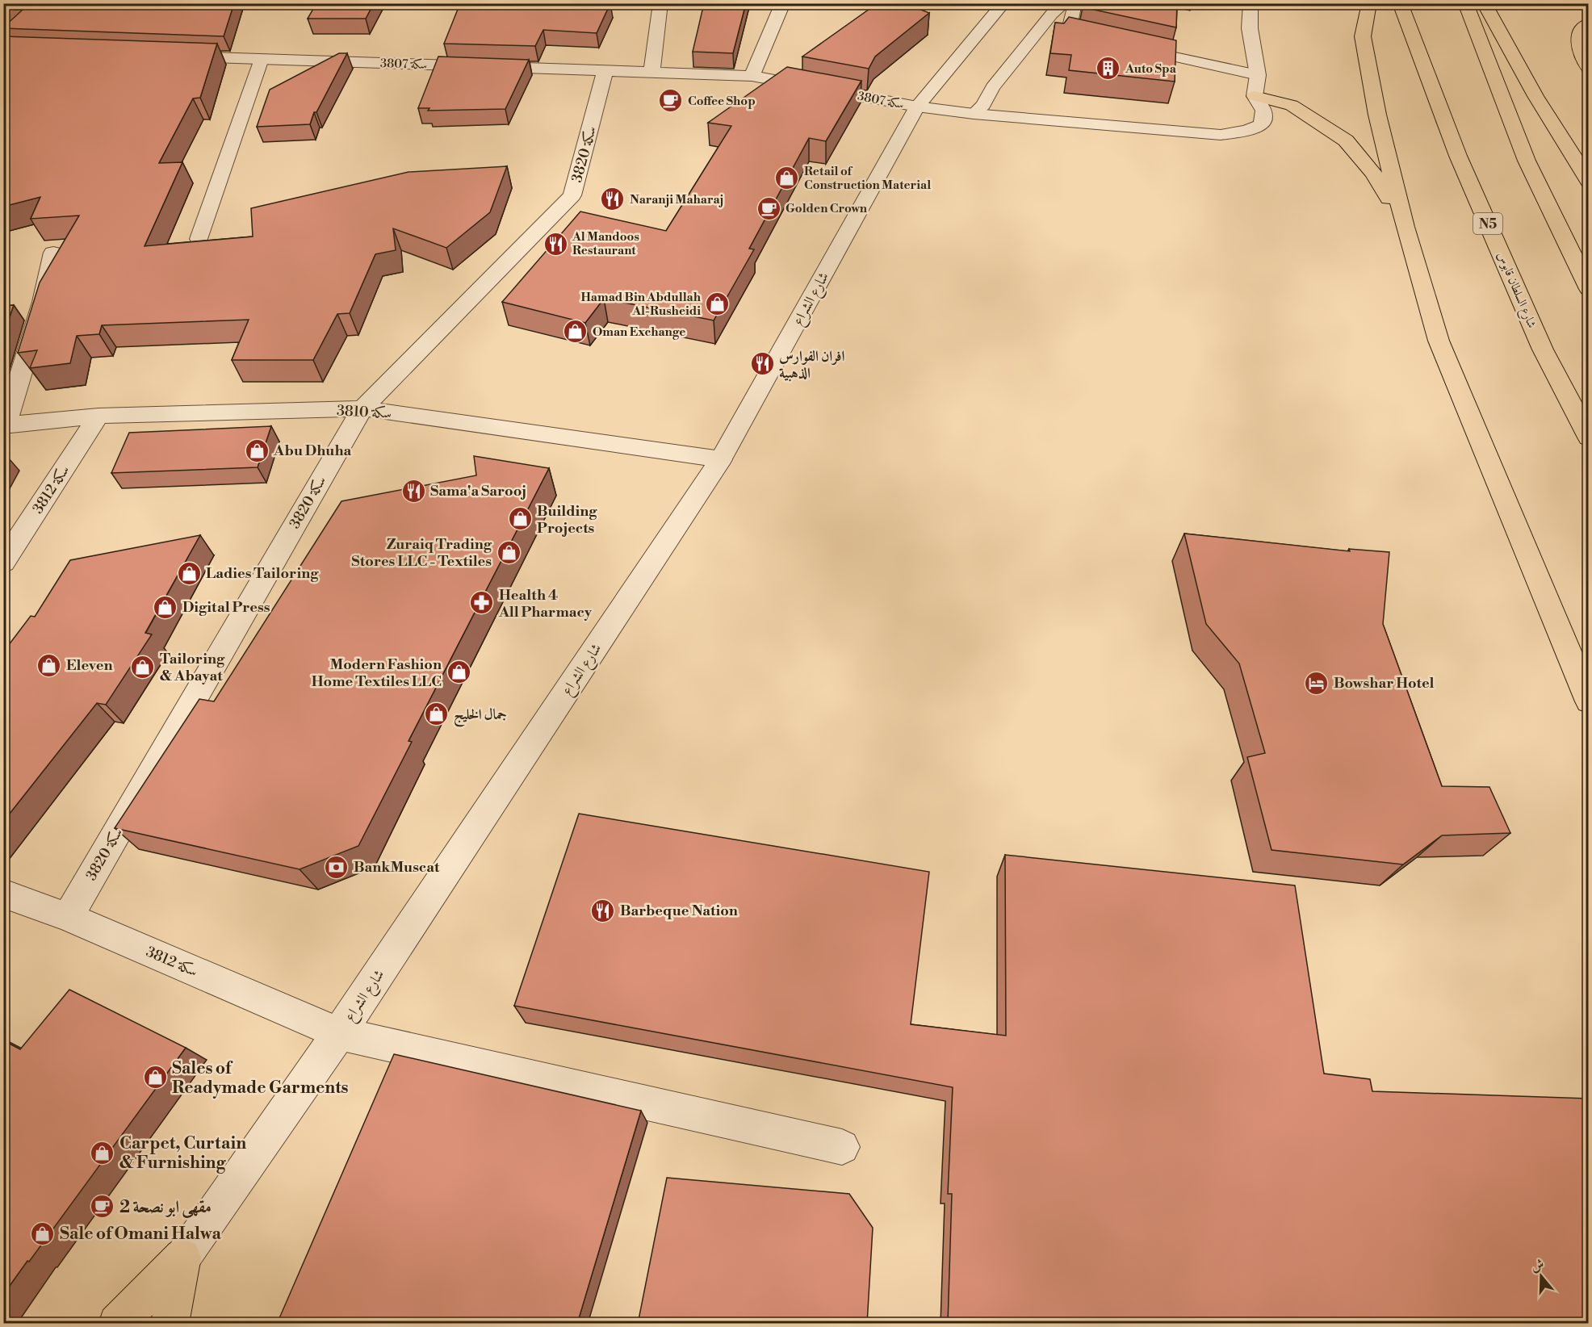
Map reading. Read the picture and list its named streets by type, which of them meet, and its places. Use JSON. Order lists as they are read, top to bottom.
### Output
{
  "streets": {
    "main road": ["N5", "شارع السلطان قابوس"],
    "street": [
      "سكة 3807",
      "سكة 3820",
      "شارع الشراع",
      "سكة 3810",
      "سكة 3812"
    ]
  },
  "crossings": [
    ["سكة 3807", "سكة 3820"],
    ["سكة 3807", "شارع الشراع"],
    ["سكة 3820", "سكة 3810"],
    ["سكة 3820", "سكة 3812"],
    ["شارع الشراع", "سكة 3810"],
    ["شارع الشراع", "سكة 3812"],
    ["سكة 3810", "سكة 3812"]
  ],
  "places": {
    "building": ["Auto Spa"],
    "cafe": ["Coffee Shop", "Golden Crown", "مقهى ابو نصحة 2"],
    "shop": [
      "Retail of Construction Material",
      "Hamad Bin Abdullah Al-Rusheidi",
      "Oman Exchange",
      "Abu Dhuha",
      "Building Projects",
      "Zuraiq Trading Stores LLC - Textiles",
      "Ladies Tailoring",
      "Digital Press",
      "Eleven",
      "Tailoring & Abayat",
      "Modern Fashion Home Textiles LLC",
      "جمال الخليج",
      "Sales of Readymade Garments",
      "Carpet, Curtain & Furnishing",
      "Sale of Omani Halwa"
    ],
    "restaurant": [
      "Naranji Maharaj",
      "Al Mandoos Restaurant",
      "افران الفوارس الذهبية",
      "Sama'a Sarooj",
      "Barbeque Nation"
    ],
    "pharmacy": ["Health 4 All Pharmacy"],
    "hotel": ["Bowshar Hotel"],
    "bank": ["BankMuscat"]
  },
  "north": "top"
}
